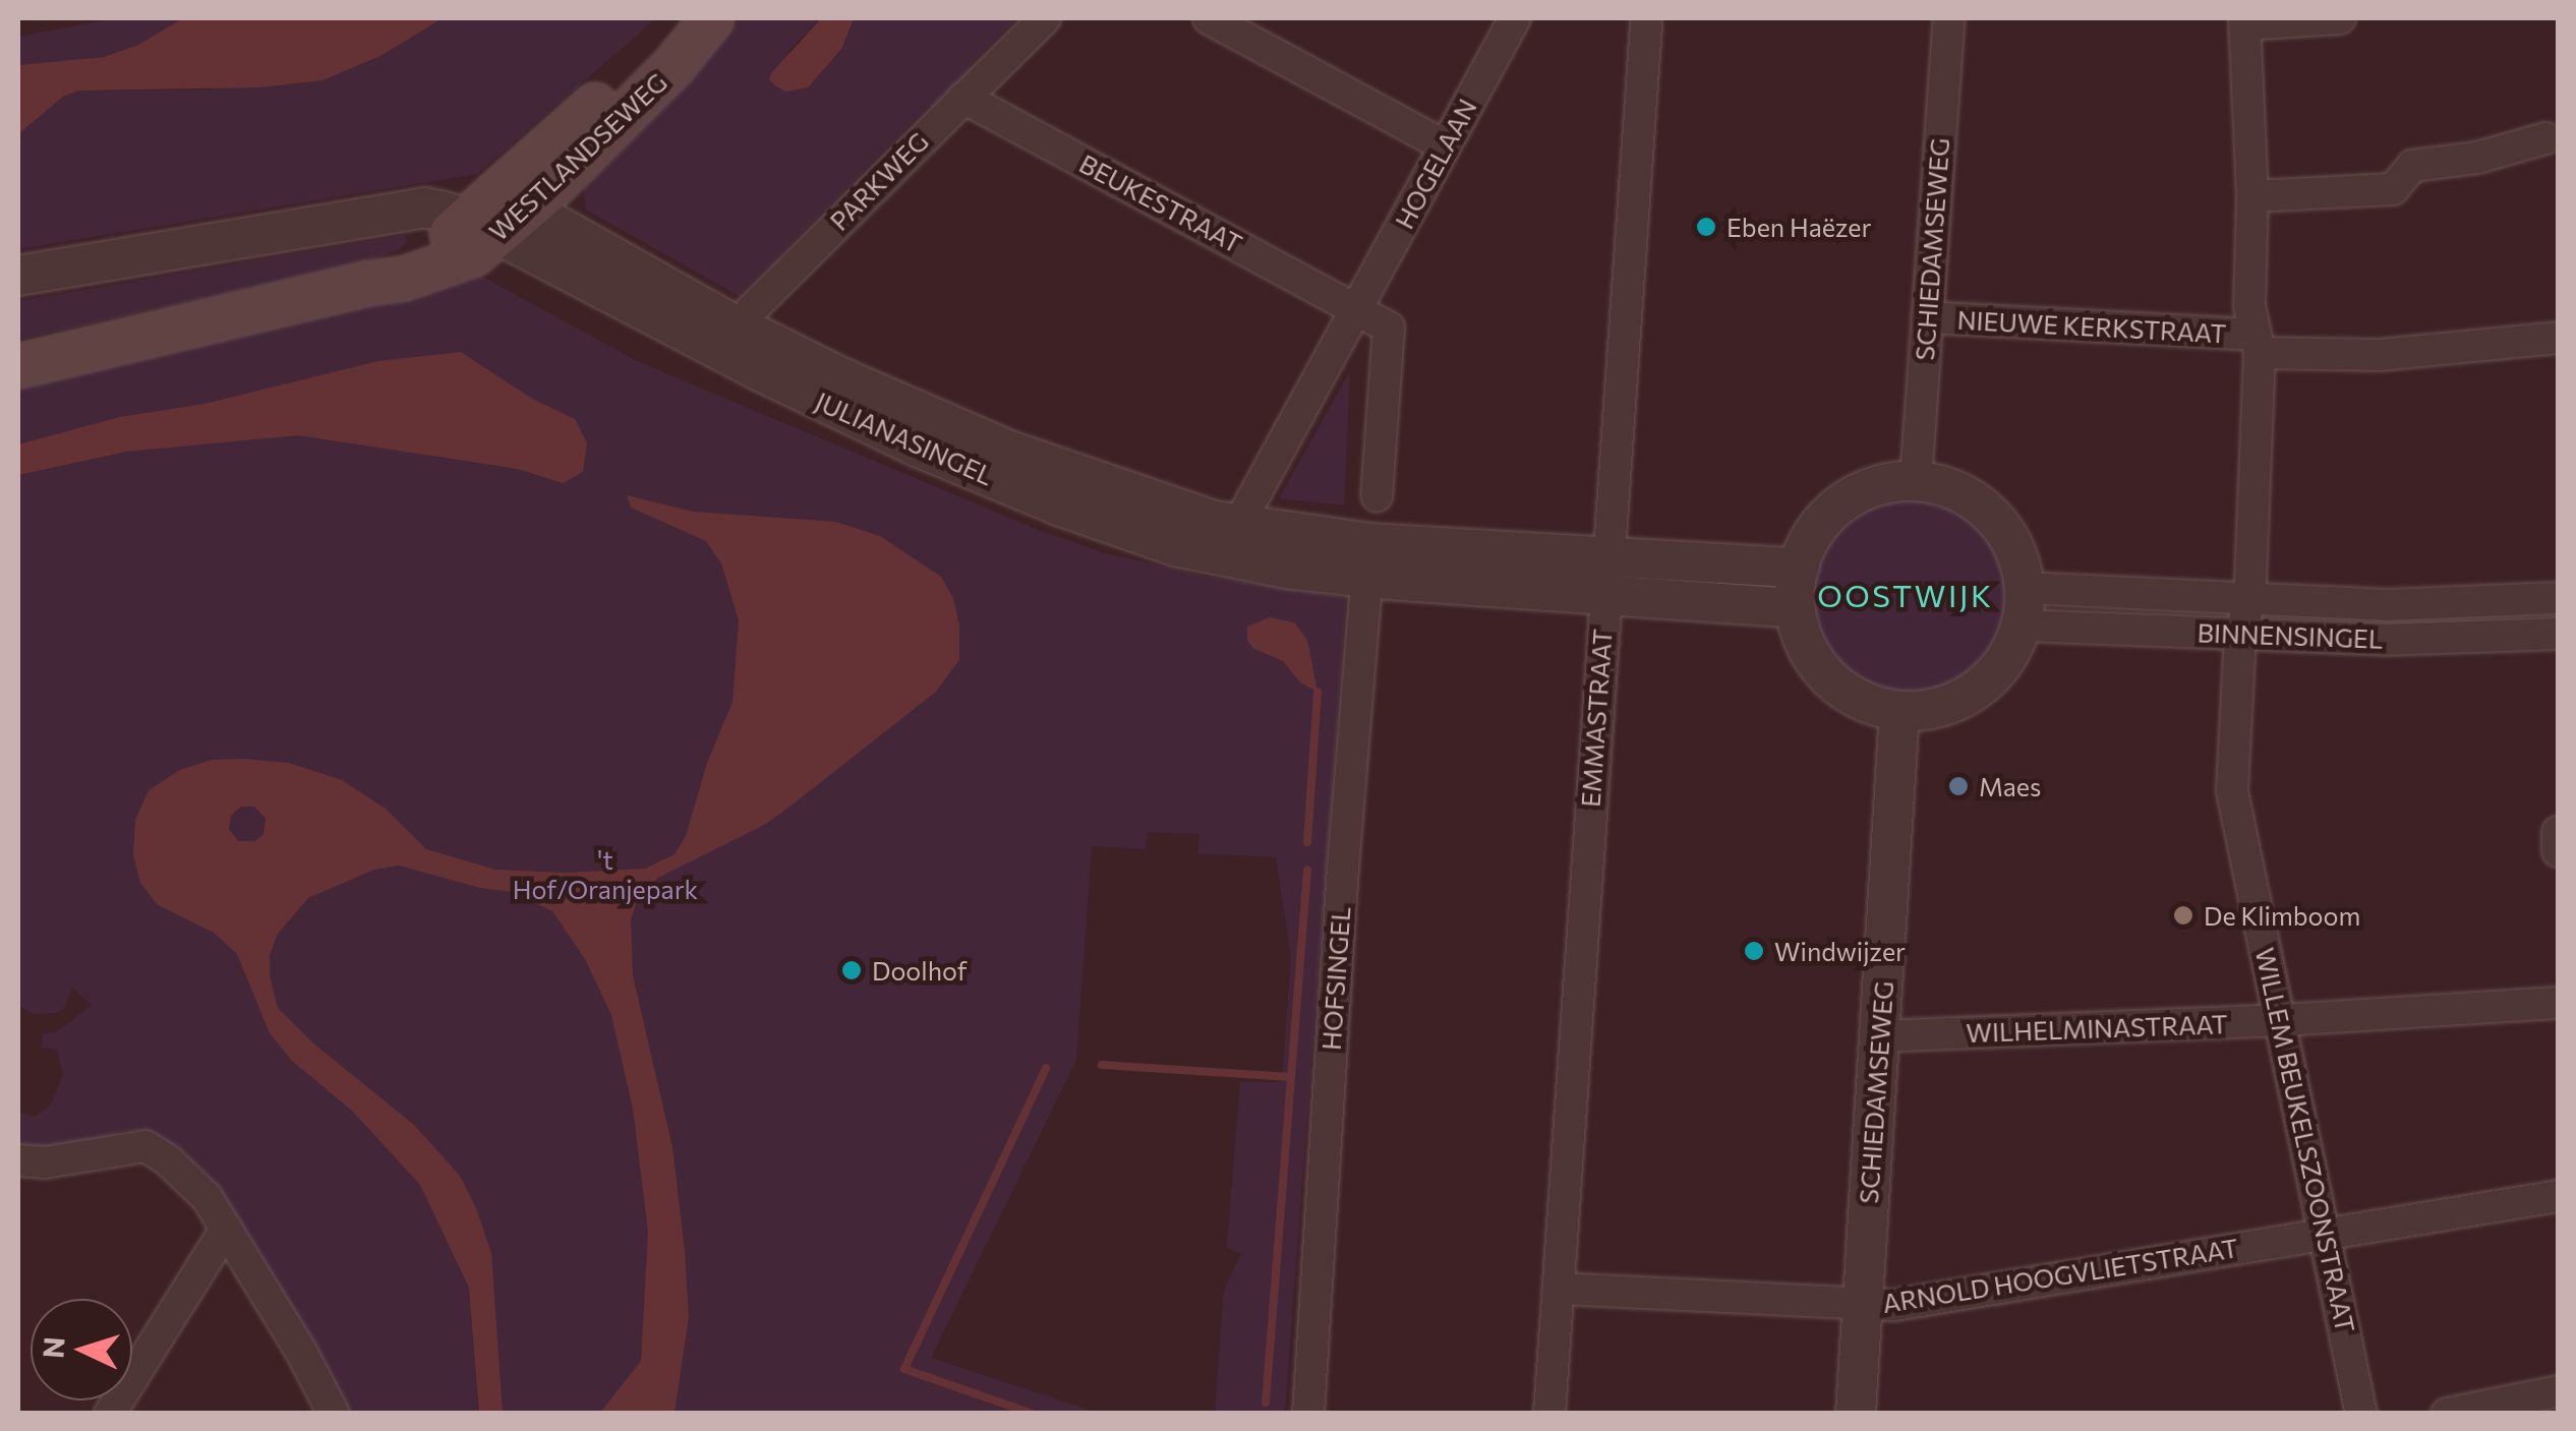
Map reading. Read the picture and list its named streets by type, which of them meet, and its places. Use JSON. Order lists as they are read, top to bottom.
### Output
{
  "streets": {
    "main road": ["WESTLANDSEWEG"],
    "street": [
      "HOGELAAN",
      "PARKWEG",
      "BEUKESTRAAT",
      "SCHIEDAMSEWEG",
      "NIEUWE KERKSTRAAT",
      "JULIANASINGEL",
      "BINNENSINGEL",
      "EMMASTRAAT",
      "HOFSINGEL",
      "WILHELMINASTRAAT",
      "WILLEM BEUKELSZOONSTRAAT",
      "ARNOLD HOOGVLIETSTRAAT"
    ]
  },
  "crossings": [
    ["WESTLANDSEWEG", "JULIANASINGEL"],
    ["HOGELAAN", "BEUKESTRAAT"],
    ["HOGELAAN", "JULIANASINGEL"],
    ["PARKWEG", "BEUKESTRAAT"],
    ["PARKWEG", "JULIANASINGEL"],
    ["SCHIEDAMSEWEG", "NIEUWE KERKSTRAAT"],
    ["SCHIEDAMSEWEG", "BINNENSINGEL"],
    ["SCHIEDAMSEWEG", "WILHELMINASTRAAT"],
    ["SCHIEDAMSEWEG", "ARNOLD HOOGVLIETSTRAAT"],
    ["NIEUWE KERKSTRAAT", "WILLEM BEUKELSZOONSTRAAT"],
    ["JULIANASINGEL", "HOFSINGEL"],
    ["BINNENSINGEL", "WILLEM BEUKELSZOONSTRAAT"],
    ["EMMASTRAAT", "ARNOLD HOOGVLIETSTRAAT"],
    ["WILHELMINASTRAAT", "WILLEM BEUKELSZOONSTRAAT"],
    ["WILLEM BEUKELSZOONSTRAAT", "ARNOLD HOOGVLIETSTRAAT"]
  ],
  "districts": ["OOSTWIJK"],
  "parks": ["'t Hof/Oranjepark"],
  "places": [
    "Eben Haëzer",
    "Maes",
    "De Klimboom",
    "Windwijzer",
    "Doolhof"
  ],
  "north": "left"
}
